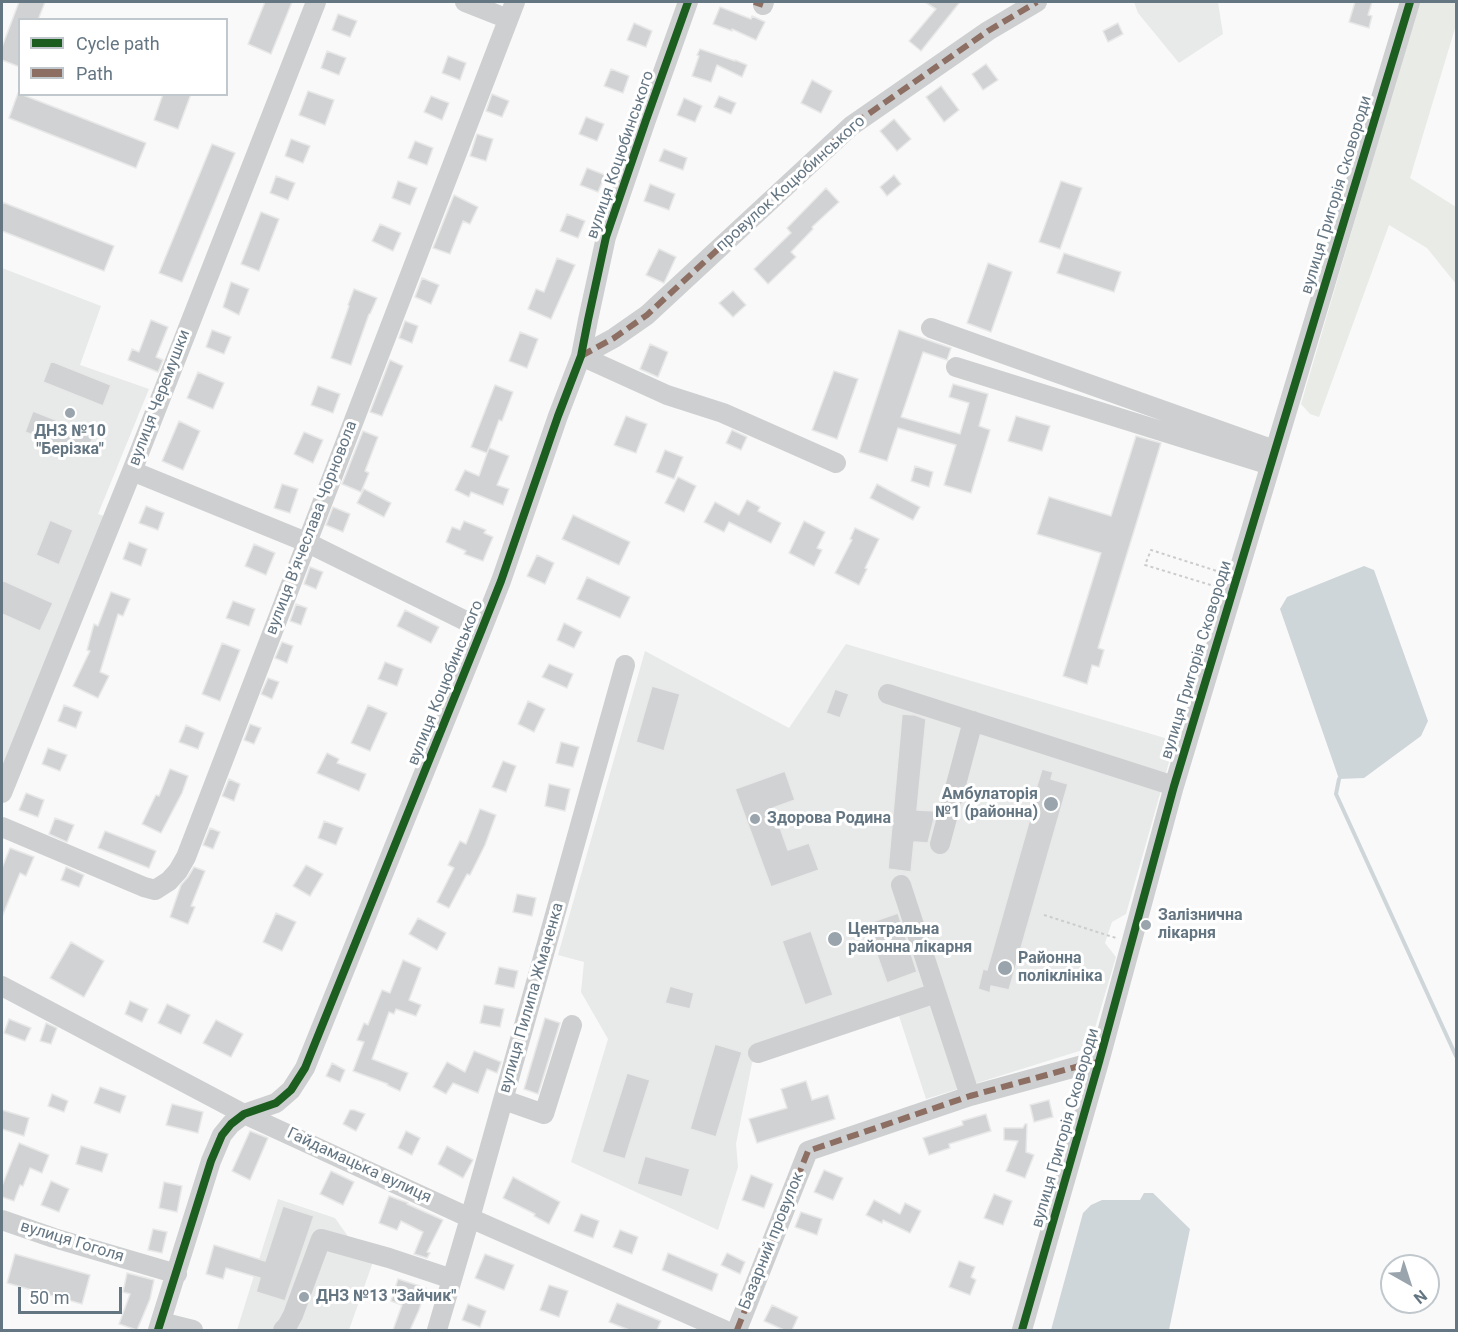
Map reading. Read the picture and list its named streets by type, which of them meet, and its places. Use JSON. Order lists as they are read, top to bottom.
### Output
{
  "streets": {
    "street": [
      "вулиця Коцюбинського",
      "провулок Коцюбинського",
      "вулиця Григорія Сковороди",
      "вулиця Черемушки",
      "вулиця Вʼячеслава Чорновола",
      "вулиця Пилипа Жмаченка",
      "Гайдамацька вулиця",
      "Базарний провулок",
      "вулиця Гоголя"
    ]
  },
  "crossings": [
    ["вулиця Коцюбинського", "провулок Коцюбинського"],
    ["вулиця Коцюбинського", "Гайдамацька вулиця"],
    ["вулиця Коцюбинського", "вулиця Гоголя"],
    ["вулиця Григорія Сковороди", "Базарний провулок"],
    ["вулиця Пилипа Жмаченка", "Гайдамацька вулиця"]
  ],
  "places": [
    "ДНЗ №10 \"Берізка\"",
    "Амбулаторія №1 (районна)",
    "Здорова Родина",
    "Залізнична лікарня",
    "Центральна районна лікарня",
    "Районна поліклініка",
    "ДНЗ №13 \"Зайчик\""
  ],
  "legend": ["Cycle path", "Path"],
  "scale_bar": "50 m",
  "north": "bottom right"
}
